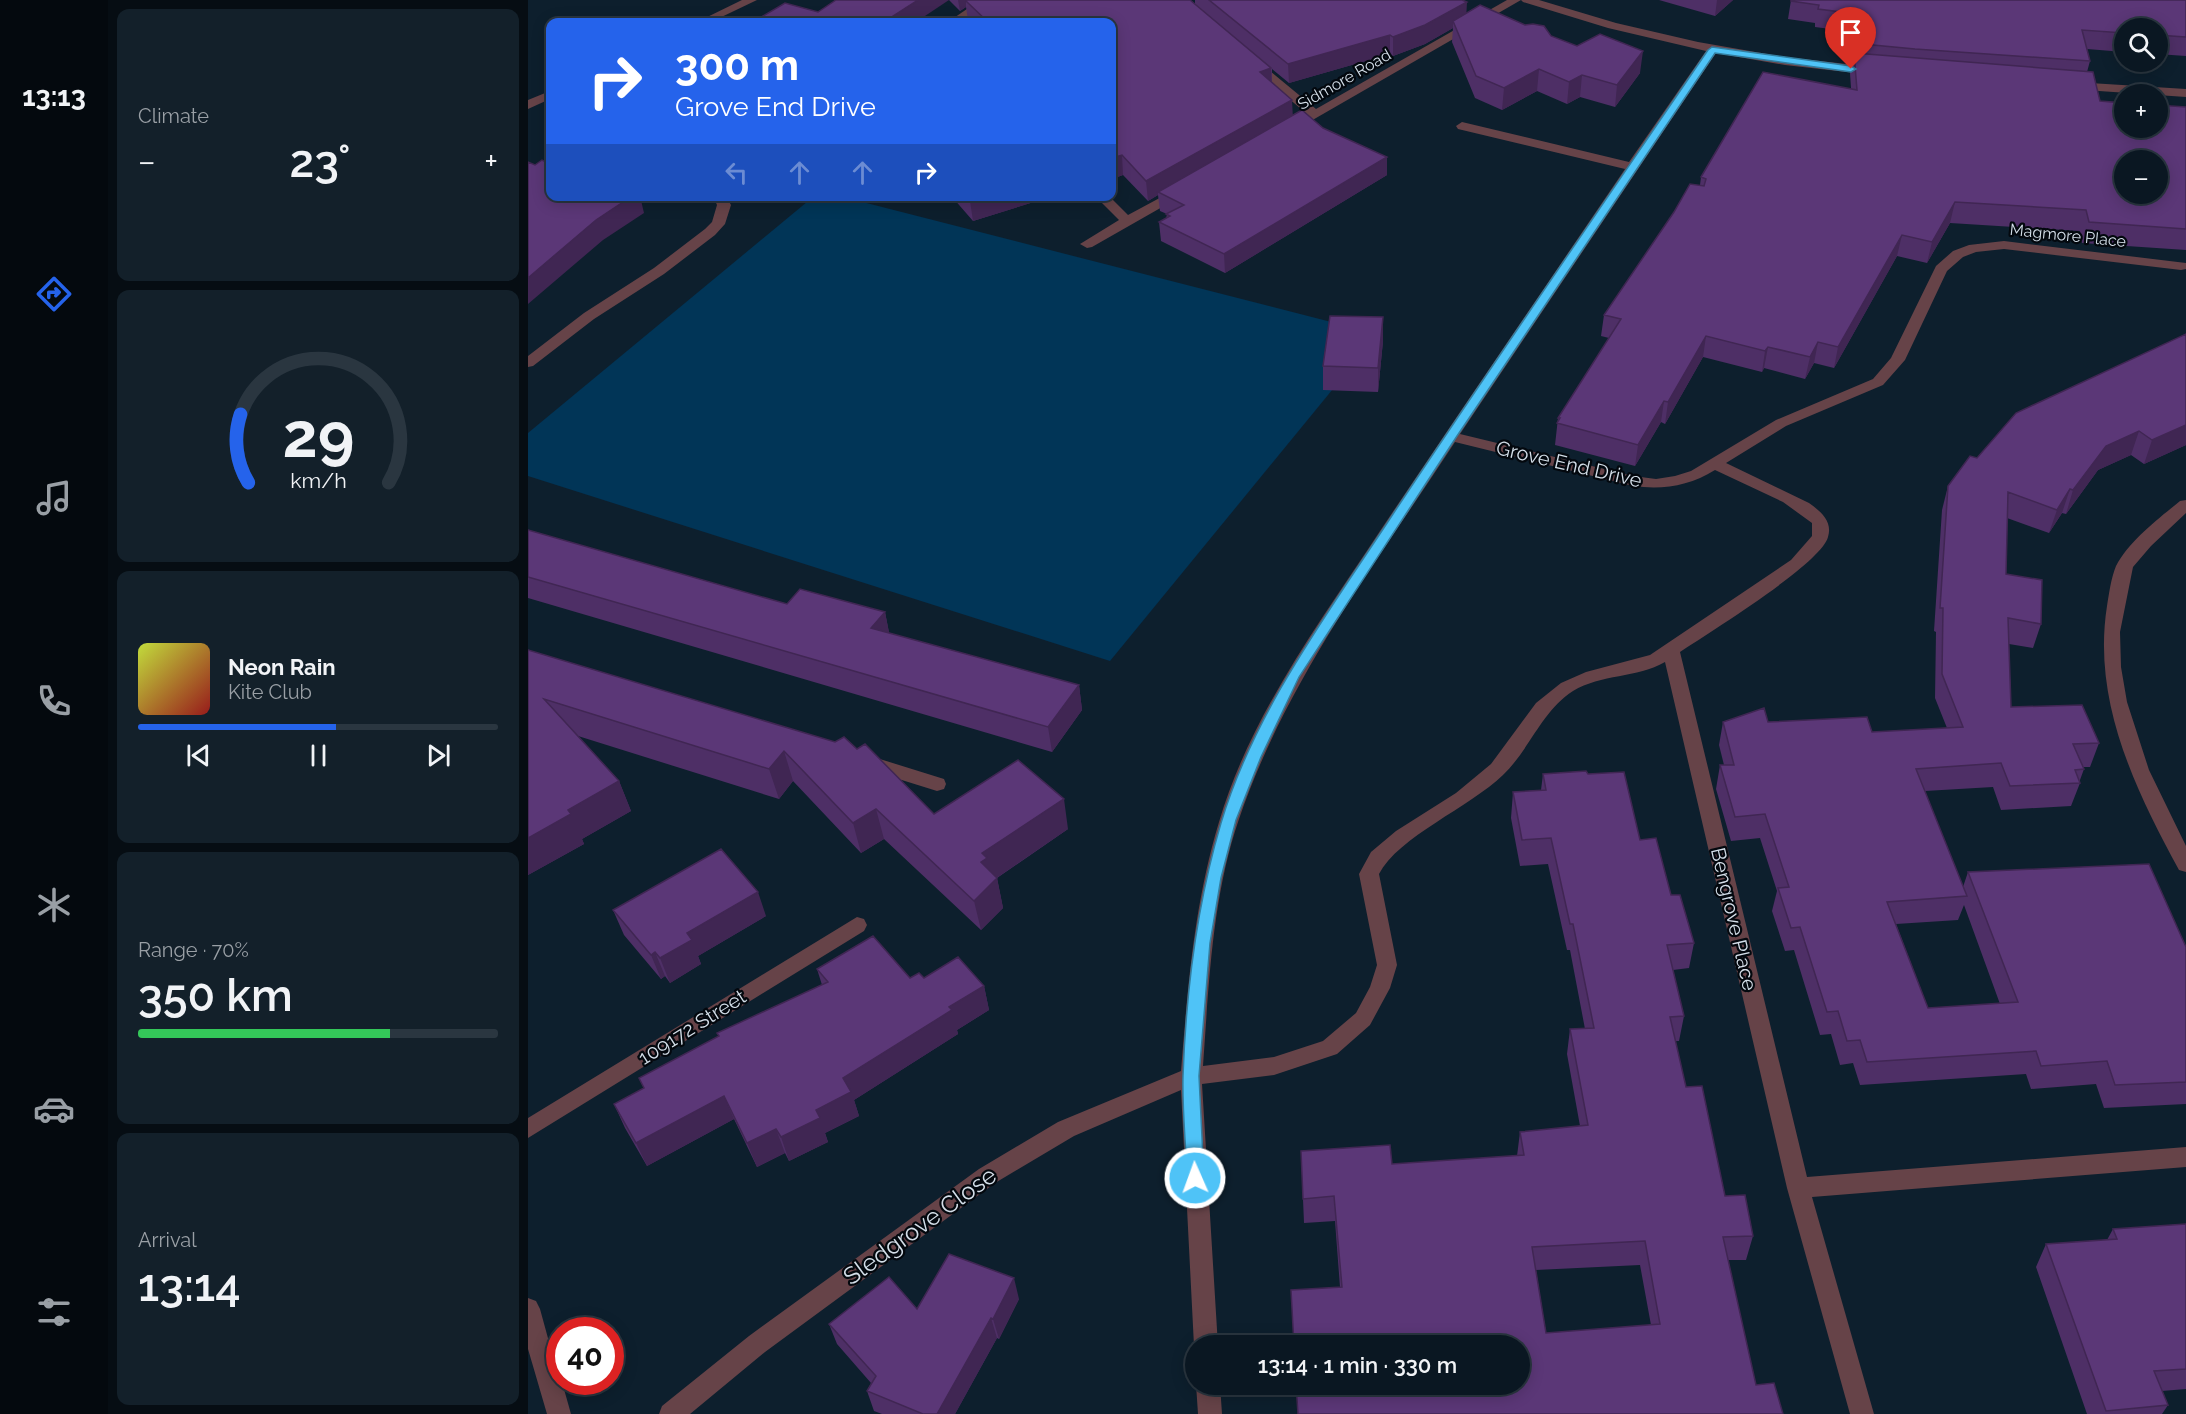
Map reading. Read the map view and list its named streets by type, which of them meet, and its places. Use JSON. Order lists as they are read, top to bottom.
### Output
{
  "streets": {
    "street": [
      "Sidmore Road",
      "Magmore Place",
      "Grove End Drive",
      "Bengrove Place",
      "109172 Street",
      "Sledgrove Close"
    ]
  },
  "crossings": [
    ["Magmore Place", "Grove End Drive"],
    ["Grove End Drive", "Sledgrove Close"],
    ["Bengrove Place", "Sledgrove Close"]
  ],
  "page": {
    "tabs": "13:13",
    "tile": [
      "Climate",
      ["Range · 70%", "350 km"],
      ["Arrival", "13:14"]
    ],
    "map_buttons": ["+", "−"],
    "turn": ["300 m", "Grove End Drive"],
    "heat": ["−", "23°", "+"],
    "song": ["Neon Rain", "Kite Club"],
    "limit": "40",
    "trip": "13:14 · 1 min · 330 m",
    "gauge": ["29", "km/h"]
  }
}
